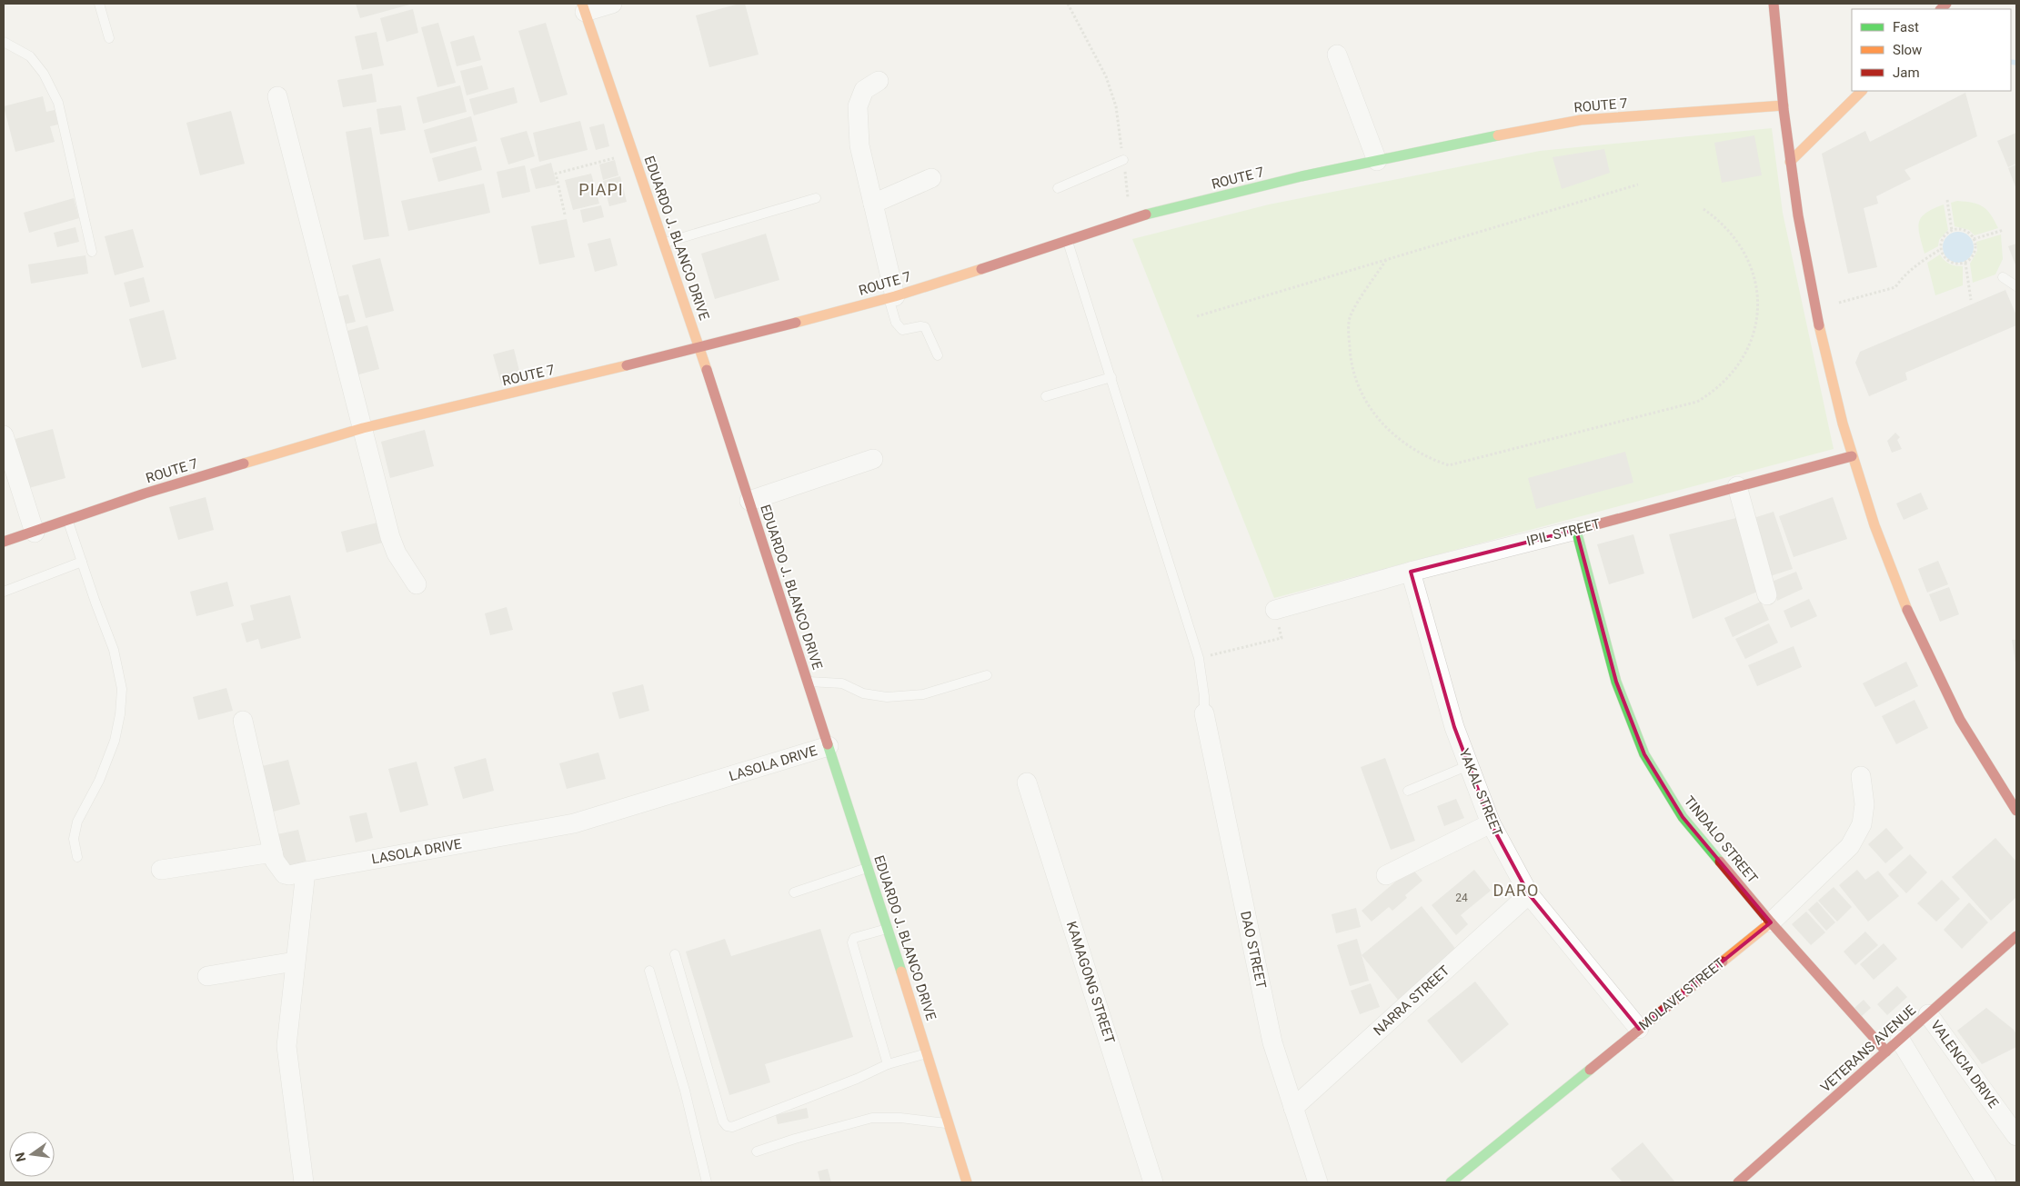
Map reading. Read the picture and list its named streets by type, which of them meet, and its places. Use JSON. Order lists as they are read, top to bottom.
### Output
{
  "streets": {
    "main road": [
      "ROUTE 7",
      "EDUARDO J. BLANCO DRIVE",
      "IPIL STREET",
      "TINDALO STREET",
      "MOLAVE STREET",
      "VETERANS AVENUE"
    ],
    "street": [
      "LASOLA DRIVE",
      "YAKAL STREET",
      "DAO STREET",
      "KAMAGONG STREET",
      "NARRA STREET",
      "VALENCIA DRIVE"
    ]
  },
  "crossings": [
    ["ROUTE 7", "EDUARDO J. BLANCO DRIVE"],
    ["EDUARDO J. BLANCO DRIVE", "LASOLA DRIVE"],
    ["IPIL STREET", "YAKAL STREET"],
    ["IPIL STREET", "TINDALO STREET"],
    ["YAKAL STREET", "MOLAVE STREET"],
    ["YAKAL STREET", "NARRA STREET"],
    ["TINDALO STREET", "MOLAVE STREET"],
    ["TINDALO STREET", "VETERANS AVENUE"],
    ["DAO STREET", "NARRA STREET"],
    ["VETERANS AVENUE", "VALENCIA DRIVE"]
  ],
  "districts": ["PIAPI", "DARO"],
  "house_numbers": ["24"],
  "legend": ["Fast", "Slow", "Jam"],
  "north": "left"
}
